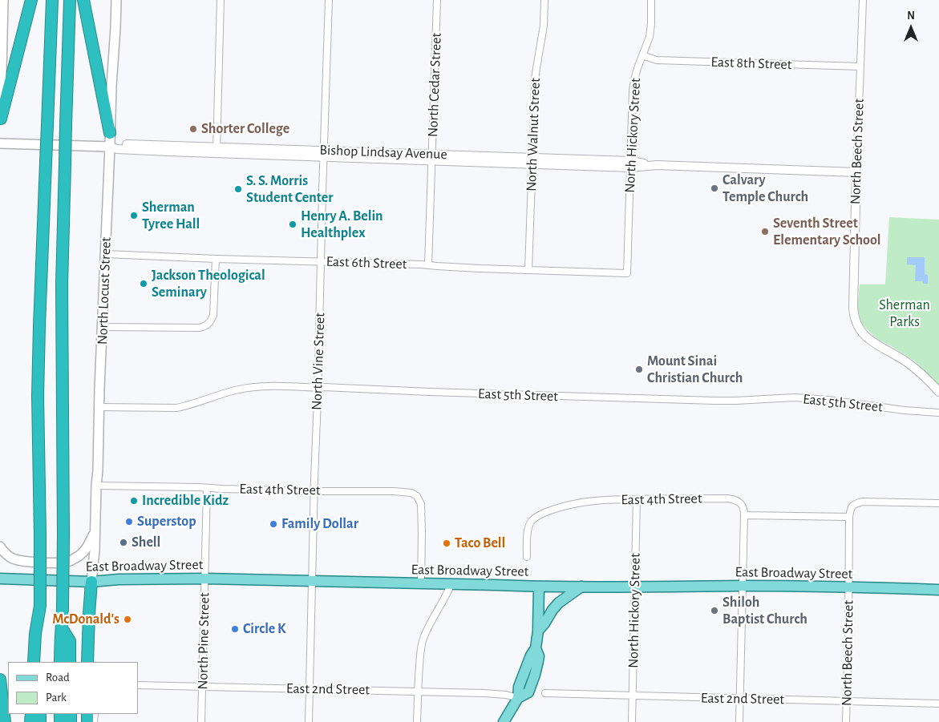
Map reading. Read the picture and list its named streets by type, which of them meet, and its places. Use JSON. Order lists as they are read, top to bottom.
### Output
{
  "streets": {
    "main road": ["Bishop Lindsay Avenue", "North Locust Street", "East Broadway Street"],
    "street": [
      "East 8th Street",
      "North Cedar Street",
      "North Walnut Street",
      "North Hickory Street",
      "North Beech Street",
      "East 6th Street",
      "North Vine Street",
      "East 5th Street",
      "East 4th Street",
      "North Pine Street",
      "East 2nd Street"
    ]
  },
  "crossings": [
    ["East 8th Street", "North Hickory Street"],
    ["East 8th Street", "North Beech Street"],
    ["North Cedar Street", "Bishop Lindsay Avenue"],
    ["North Cedar Street", "East 6th Street"],
    ["North Walnut Street", "Bishop Lindsay Avenue"],
    ["North Walnut Street", "East 6th Street"],
    ["North Hickory Street", "Bishop Lindsay Avenue"],
    ["North Hickory Street", "East 6th Street"],
    ["North Hickory Street", "East 4th Street"],
    ["North Hickory Street", "East Broadway Street"],
    ["North Hickory Street", "East 2nd Street"],
    ["North Beech Street", "Bishop Lindsay Avenue"],
    ["North Beech Street", "East Broadway Street"],
    ["North Beech Street", "East 2nd Street"],
    ["Bishop Lindsay Avenue", "North Locust Street"],
    ["Bishop Lindsay Avenue", "North Vine Street"],
    ["East 6th Street", "North Locust Street"],
    ["East 6th Street", "North Vine Street"],
    ["North Locust Street", "East 5th Street"],
    ["North Locust Street", "East 4th Street"],
    ["North Locust Street", "East Broadway Street"],
    ["North Vine Street", "East 5th Street"],
    ["North Vine Street", "East 4th Street"],
    ["North Vine Street", "East Broadway Street"],
    ["North Vine Street", "East 2nd Street"],
    ["East 4th Street", "East Broadway Street"],
    ["East 4th Street", "North Pine Street"],
    ["East Broadway Street", "North Pine Street"],
    ["North Pine Street", "East 2nd Street"]
  ],
  "parks": ["Sherman Parks"],
  "places": [
    "Shorter College",
    "Calvary Temple Church",
    "S. S. Morris Student Center",
    "Sherman Tyree Hall",
    "Henry A. Belin Healthplex",
    "Seventh Street Elementary School",
    "Jackson Theological Seminary",
    "Mount Sinai Christian Church",
    "Incredible Kidz",
    "Superstop",
    "Family Dollar",
    "Shell",
    "Taco Bell",
    "Shiloh Baptist Church",
    "McDonald's",
    "Circle K"
  ],
  "legend": ["Road", "Park"],
  "north": "top"
}
